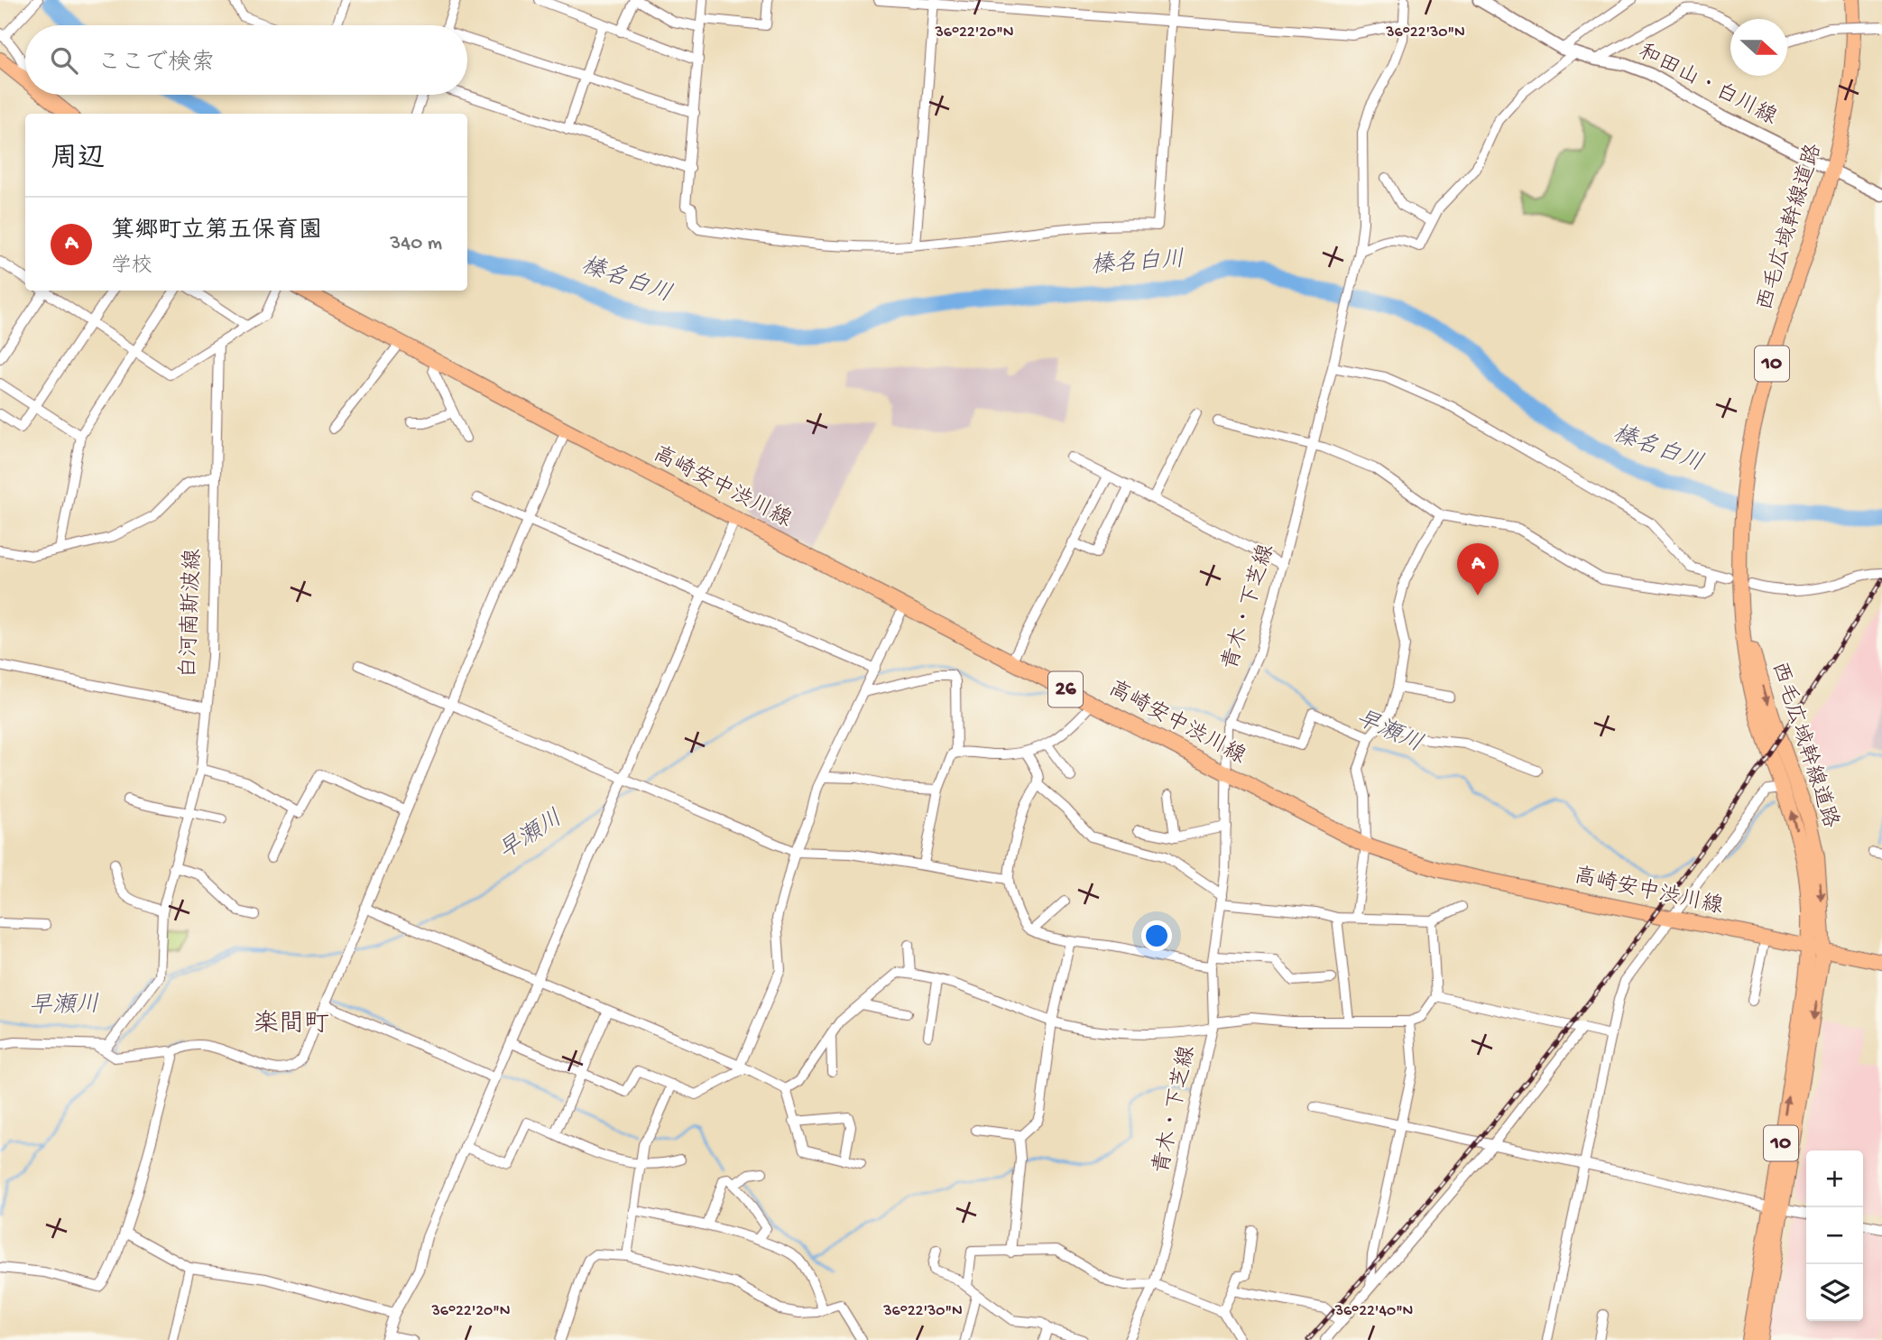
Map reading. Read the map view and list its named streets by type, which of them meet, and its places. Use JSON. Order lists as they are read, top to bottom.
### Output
{
  "streets": {
    "main road": [
      "西毛広域幹線道路",
      "10",
      "高崎安中渋川線",
      "26"
    ],
    "street": ["和田山・白川線", "青木・下芝線", "白河南斯波線"]
  },
  "crossings": [
    ["和田山・白川線", "西毛広域幹線道路"],
    ["西毛広域幹線道路", "高崎安中渋川線"],
    ["高崎安中渋川線", "青木・下芝線"]
  ],
  "districts": ["楽間町"],
  "water": ["榛名白川", "早瀬川"],
  "north": "right",
  "page": {
    "search": "ここで検索",
    "heading": "周辺",
    "list": [
      {
        "mark": "A",
        "name": "箕郷町立第五保育園",
        "note": "学校",
        "value": "340 m"
      }
    ],
    "pins": "A",
    "map_buttons": ["+", "−"]
  },
  "coordinates": ["36°22'30\"N", "36°22'20\"N", "36°22'40\"N"]
}
